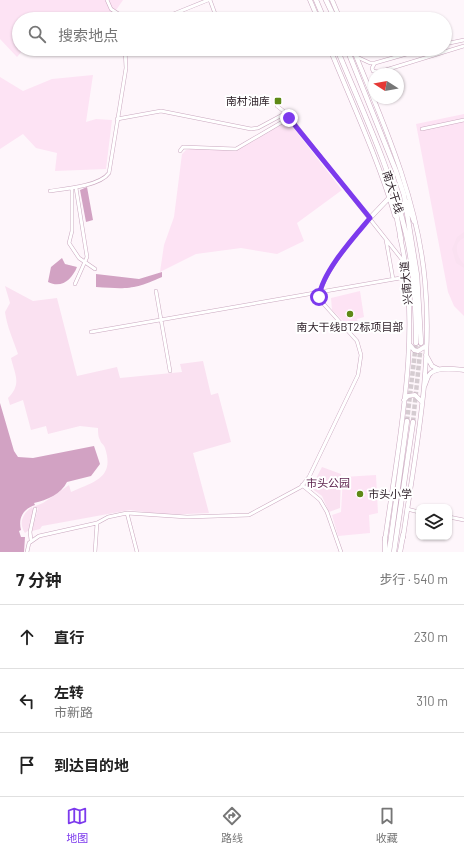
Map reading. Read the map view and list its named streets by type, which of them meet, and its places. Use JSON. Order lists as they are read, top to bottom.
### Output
{
  "streets": {
    "highway": ["南大干线"],
    "main road": ["兴南大道"]
  },
  "parks": ["市头公园"],
  "places": {
    "transit": ["南村油库"],
    "other": ["南大干线BT2标项目部", "市头小学"]
  },
  "north": "left",
  "page": {
    "search": "搜索地点",
    "heading": ["7 分钟", "步行 · 540 m"],
    "list": [
      ["直行", "230 m"],
      ["左转", "市新路", "310 m"],
      "到达目的地"
    ],
    "nav": ["地图", "路线", "收藏"]
  }
}
